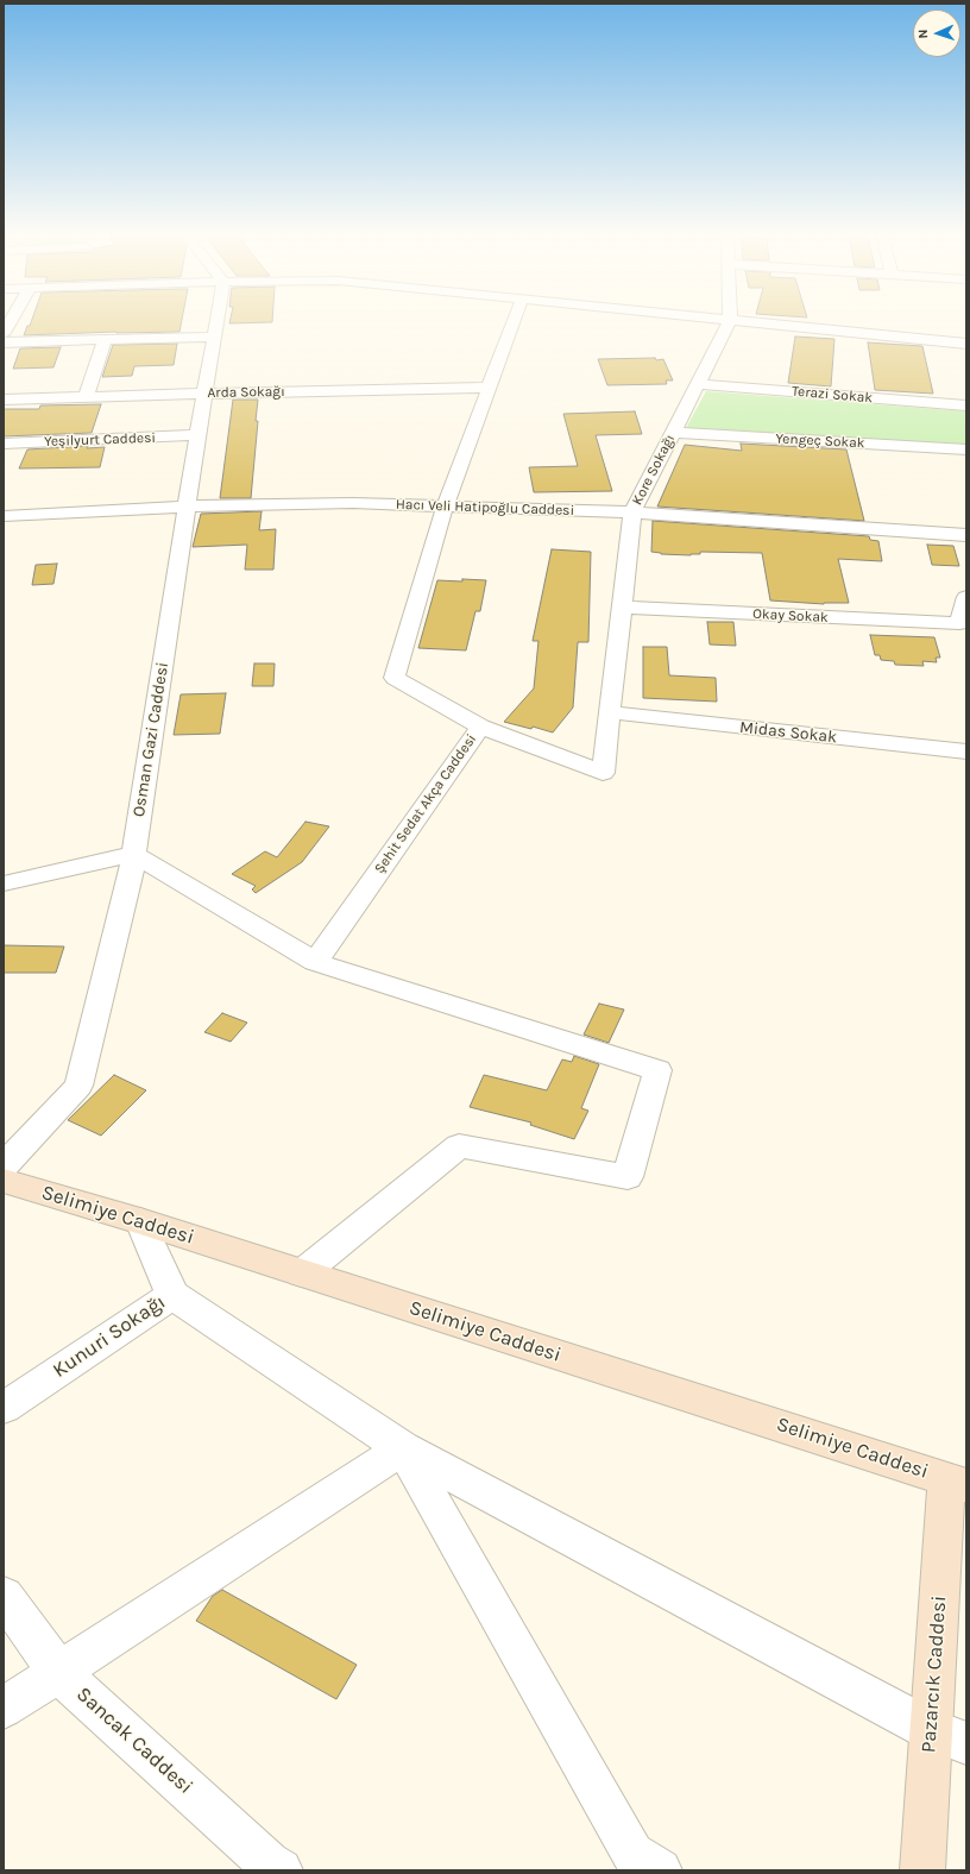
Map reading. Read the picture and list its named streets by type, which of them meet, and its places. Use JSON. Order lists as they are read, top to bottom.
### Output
{
  "streets": {
    "street": [
      "Arda Sokağı",
      "Terazi Sokak",
      "Yeşilyurt Caddesi",
      "Yengeç Sokak",
      "Kore Sokağı",
      "Hacı Veli Hatipoğlu Caddesi",
      "Okay Sokak",
      "Midas Sokak",
      "Osman Gazi Caddesi",
      "Şehit Sedat Akça Caddesi",
      "Selimiye Caddesi",
      "Kunuri Sokağı",
      "Pazarcık Caddesi",
      "Sancak Caddesi"
    ]
  },
  "crossings": [
    ["Arda Sokağı", "Osman Gazi Caddesi"],
    ["Arda Sokağı", "Şehit Sedat Akça Caddesi"],
    ["Terazi Sokak", "Kore Sokağı"],
    ["Yeşilyurt Caddesi", "Osman Gazi Caddesi"],
    ["Yengeç Sokak", "Kore Sokağı"],
    ["Kore Sokağı", "Hacı Veli Hatipoğlu Caddesi"],
    ["Kore Sokağı", "Okay Sokak"],
    ["Kore Sokağı", "Midas Sokak"],
    ["Kore Sokağı", "Şehit Sedat Akça Caddesi"],
    ["Hacı Veli Hatipoğlu Caddesi", "Osman Gazi Caddesi"],
    ["Hacı Veli Hatipoğlu Caddesi", "Şehit Sedat Akça Caddesi"],
    ["Selimiye Caddesi", "Kunuri Sokağı"],
    ["Selimiye Caddesi", "Pazarcık Caddesi"]
  ],
  "north": "left"
}
